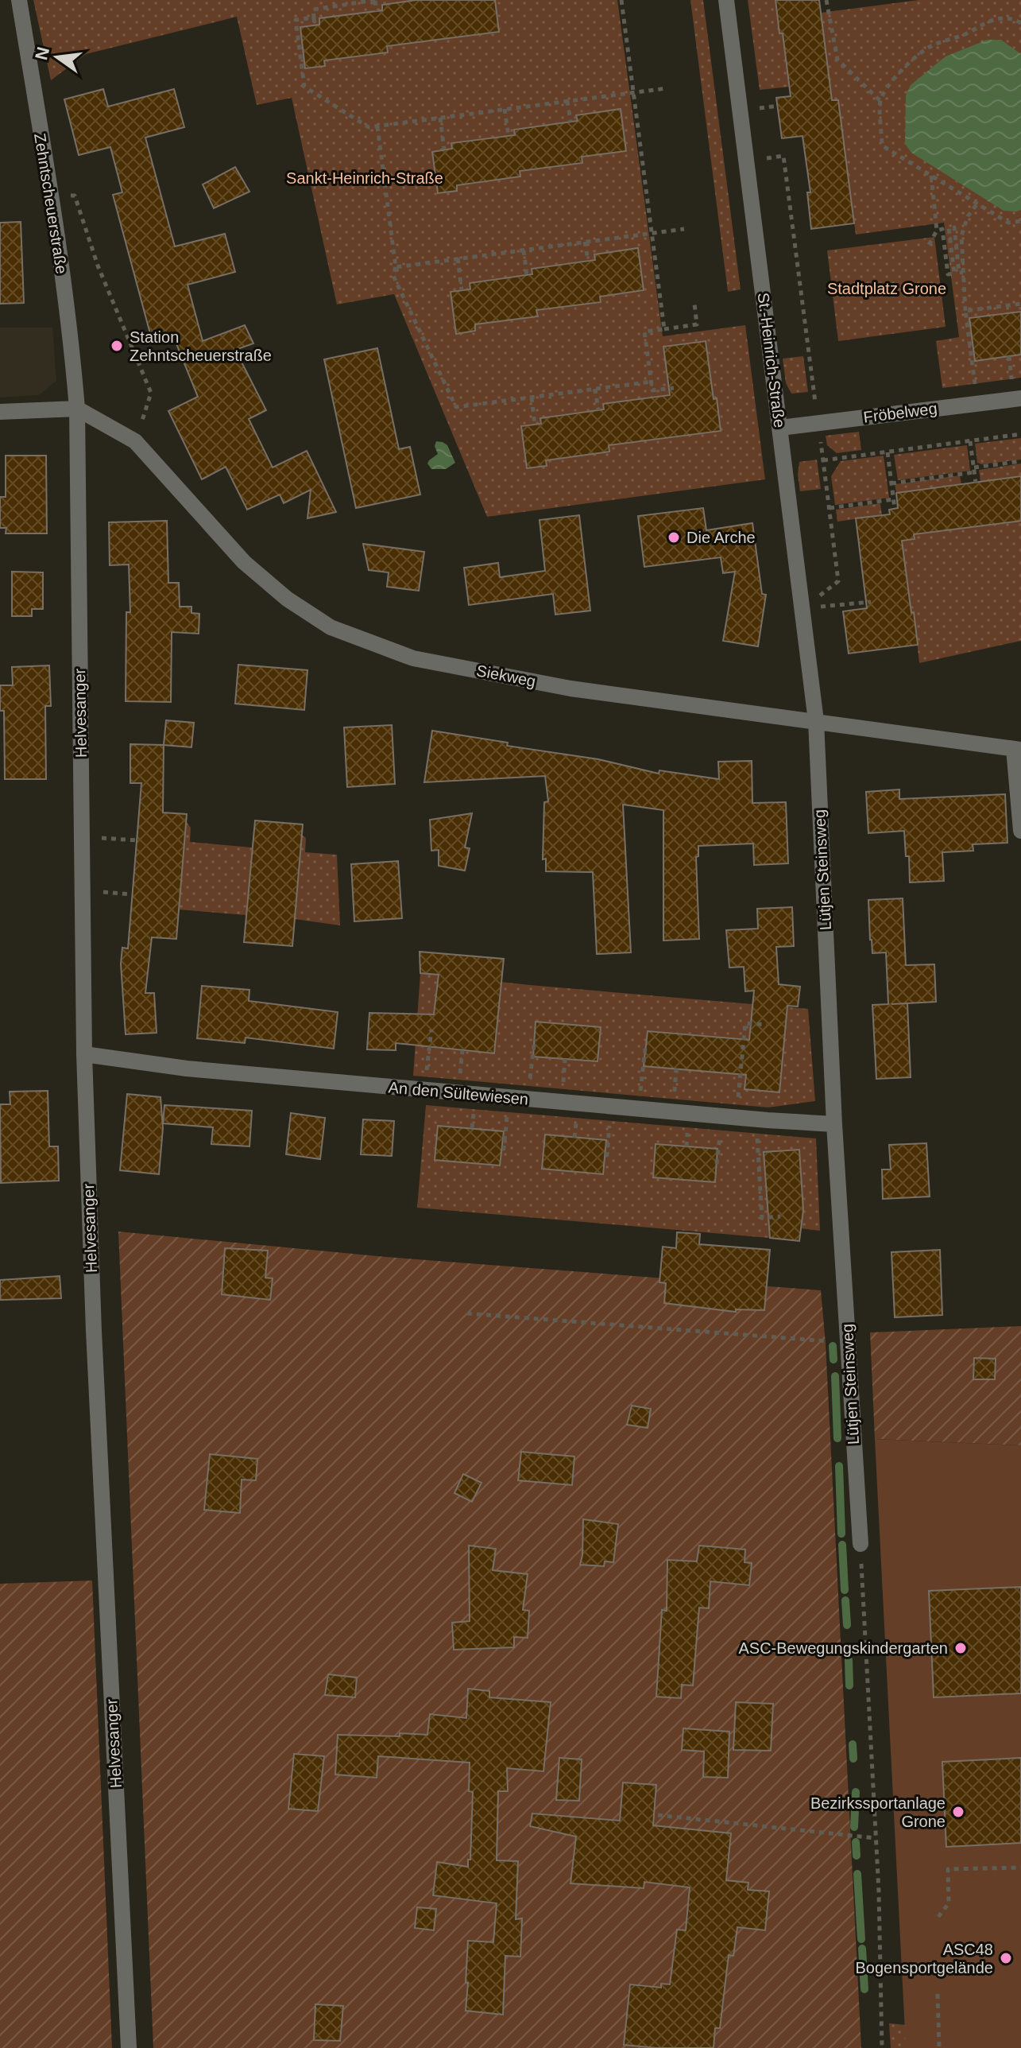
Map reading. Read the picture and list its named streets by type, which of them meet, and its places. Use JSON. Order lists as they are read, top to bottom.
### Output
{
  "streets": {
    "street": [
      "Zehntscheuerstraße",
      "St.-Heinrich-Straße",
      "Fröbelweg",
      "Siekweg",
      "Helvesanger",
      "Lütjen Steinsweg",
      "An den Sültewiesen"
    ]
  },
  "crossings": [
    ["Zehntscheuerstraße", "Siekweg"],
    ["Zehntscheuerstraße", "Helvesanger"],
    ["St.-Heinrich-Straße", "Fröbelweg"],
    ["St.-Heinrich-Straße", "Siekweg"],
    ["St.-Heinrich-Straße", "Lütjen Steinsweg"],
    ["Siekweg", "Helvesanger"],
    ["Siekweg", "Lütjen Steinsweg"],
    ["Helvesanger", "An den Sültewiesen"],
    ["Lütjen Steinsweg", "An den Sültewiesen"]
  ],
  "parks": ["Sankt-Heinrich-Straße", "Stadtplatz Grone"],
  "places": [
    "Station Zehntscheuerstraße",
    "Die Arche",
    "ASC-Bewegungskindergarten",
    "Bezirkssportanlage Grone",
    "ASC48 Bogensportgelände"
  ],
  "north": "left"
}
